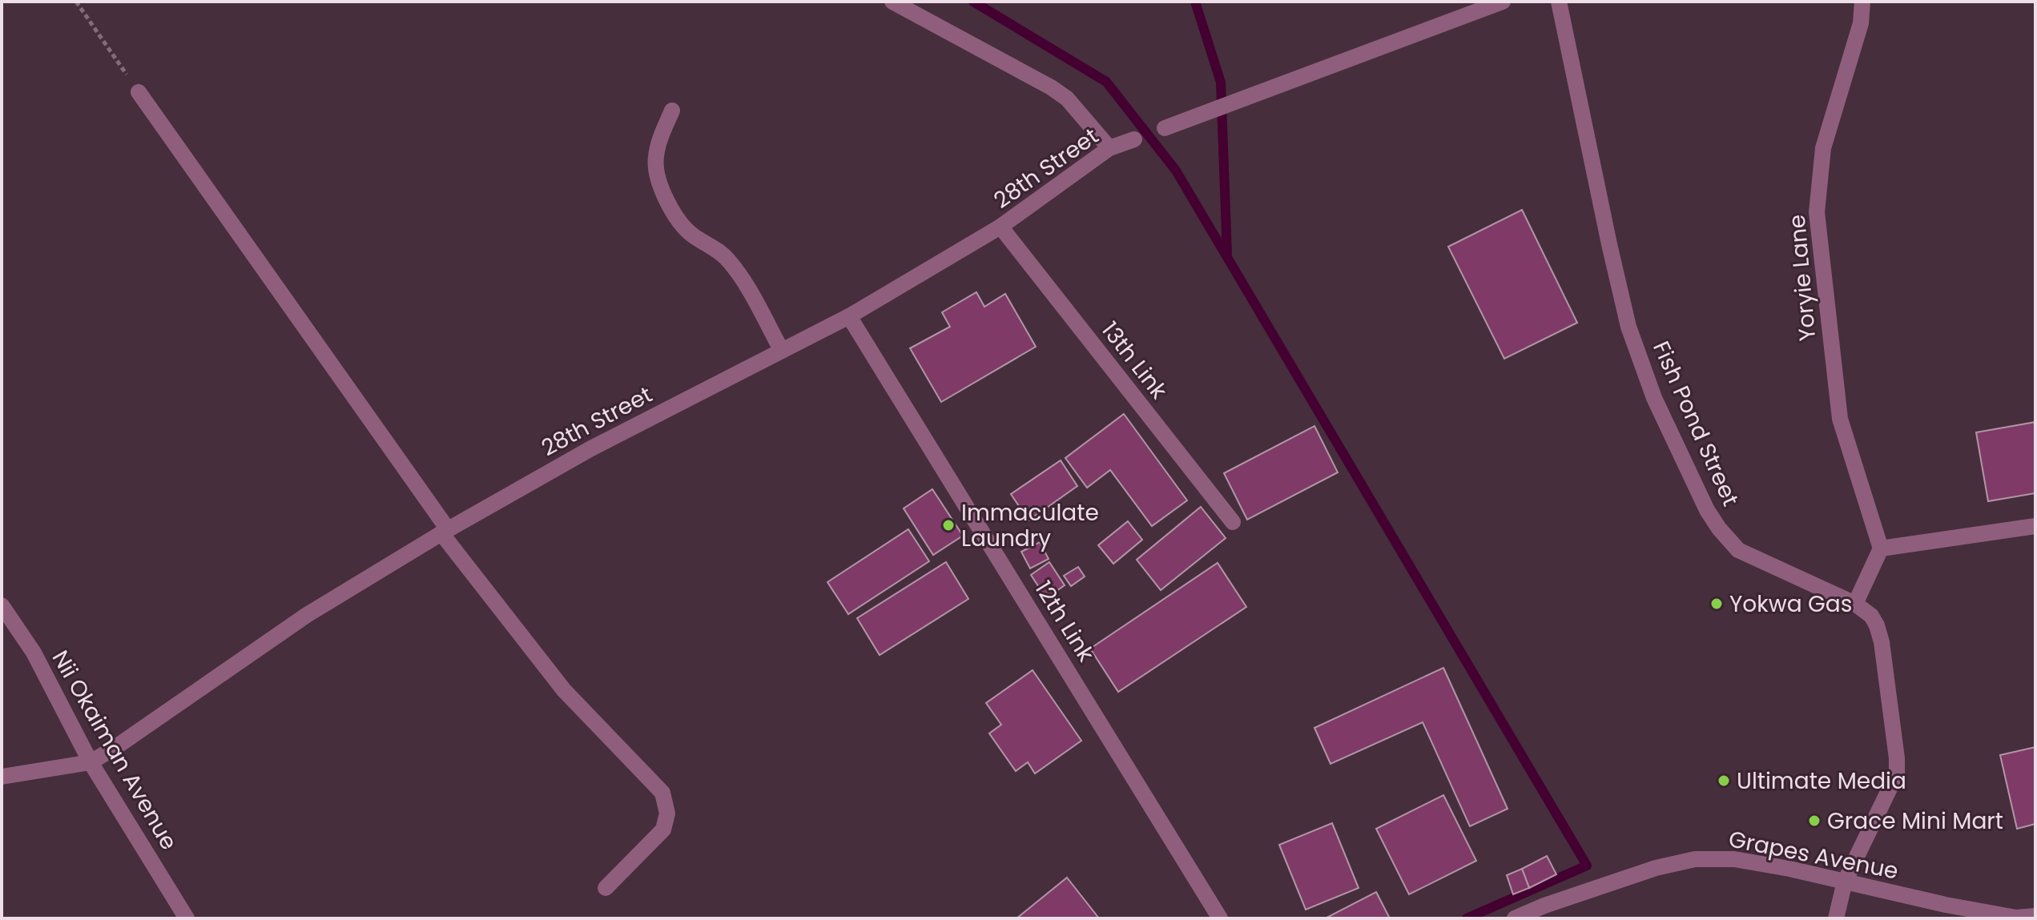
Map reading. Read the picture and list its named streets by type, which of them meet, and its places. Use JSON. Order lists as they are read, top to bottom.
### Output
{
  "streets": {
    "street": [
      "28th Street",
      "Yoryie Lane",
      "13th Link",
      "Fish Pond Street",
      "12th Link",
      "Nii Okaiman Avenue",
      "Grapes Avenue"
    ]
  },
  "crossings": [
    ["28th Street", "13th Link"],
    ["28th Street", "12th Link"],
    ["28th Street", "Nii Okaiman Avenue"],
    ["Fish Pond Street", "Grapes Avenue"]
  ],
  "places": [
    "Immaculate Laundry",
    "Yokwa Gas",
    "Ultimate Media",
    "Grace Mini Mart"
  ]
}
